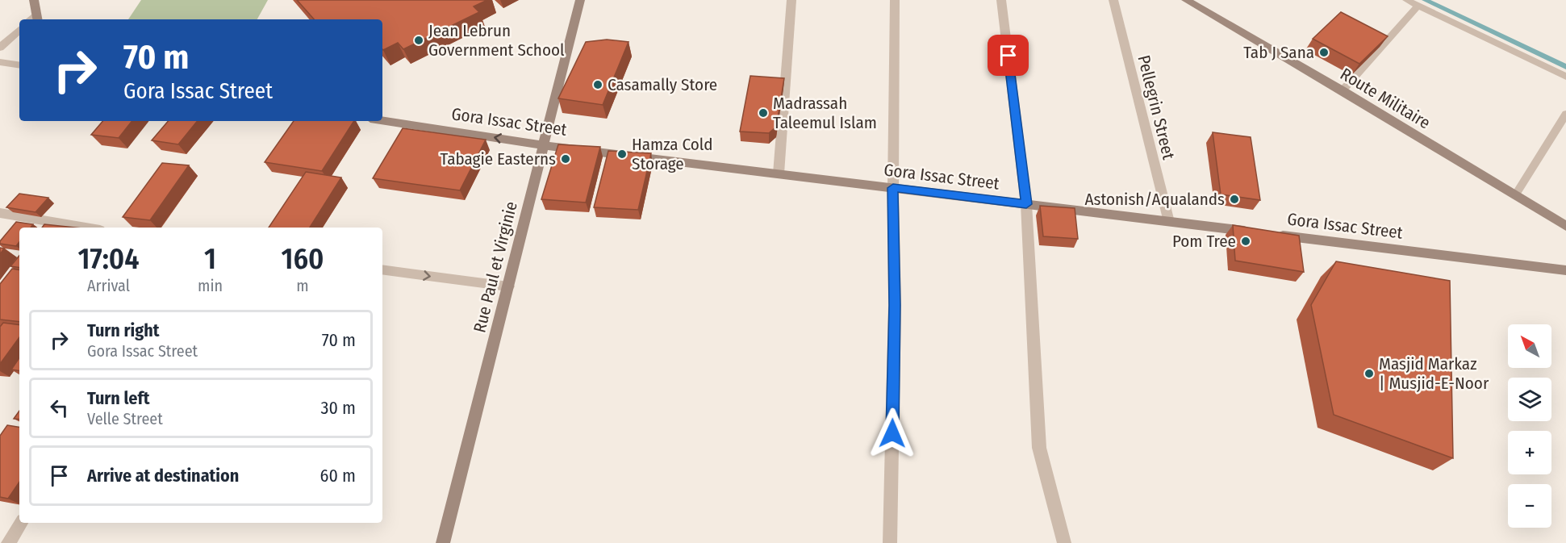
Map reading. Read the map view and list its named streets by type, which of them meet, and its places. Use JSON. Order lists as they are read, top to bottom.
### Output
{
  "streets": {
    "street": [
      "Route Militaire",
      "Pellegrin Street",
      "Gora Issac Street",
      "Rue Paul et Virginie"
    ]
  },
  "crossings": [
    ["Pellegrin Street", "Gora Issac Street"],
    ["Gora Issac Street", "Rue Paul et Virginie"]
  ],
  "places": [
    "Jean Lebrun Government School",
    "Tab J Sana",
    "Casamally Store",
    "Madrassah Taleemul Islam",
    "Hamza Cold Storage",
    "Tabagie Easterns",
    "Astonish/Aqualands",
    "Pom Tree",
    "Masjid Markaz | Musjid-E-Noor"
  ],
  "north": "top left",
  "page": {
    "turn": ["70 m", "Gora Issac Street"],
    "eta": [
      "17:04",
      "Arrival",
      "1",
      "min",
      "160",
      "m"
    ],
    "list": [
      {
        "name": "Turn right",
        "note": "Gora Issac Street",
        "value": "70 m"
      },
      {
        "name": "Turn left",
        "note": "Velle Street",
        "value": "30 m"
      },
      {
        "name": "Arrive at destination",
        "value": "60 m"
      }
    ],
    "map_buttons": ["+", "−"]
  }
}
